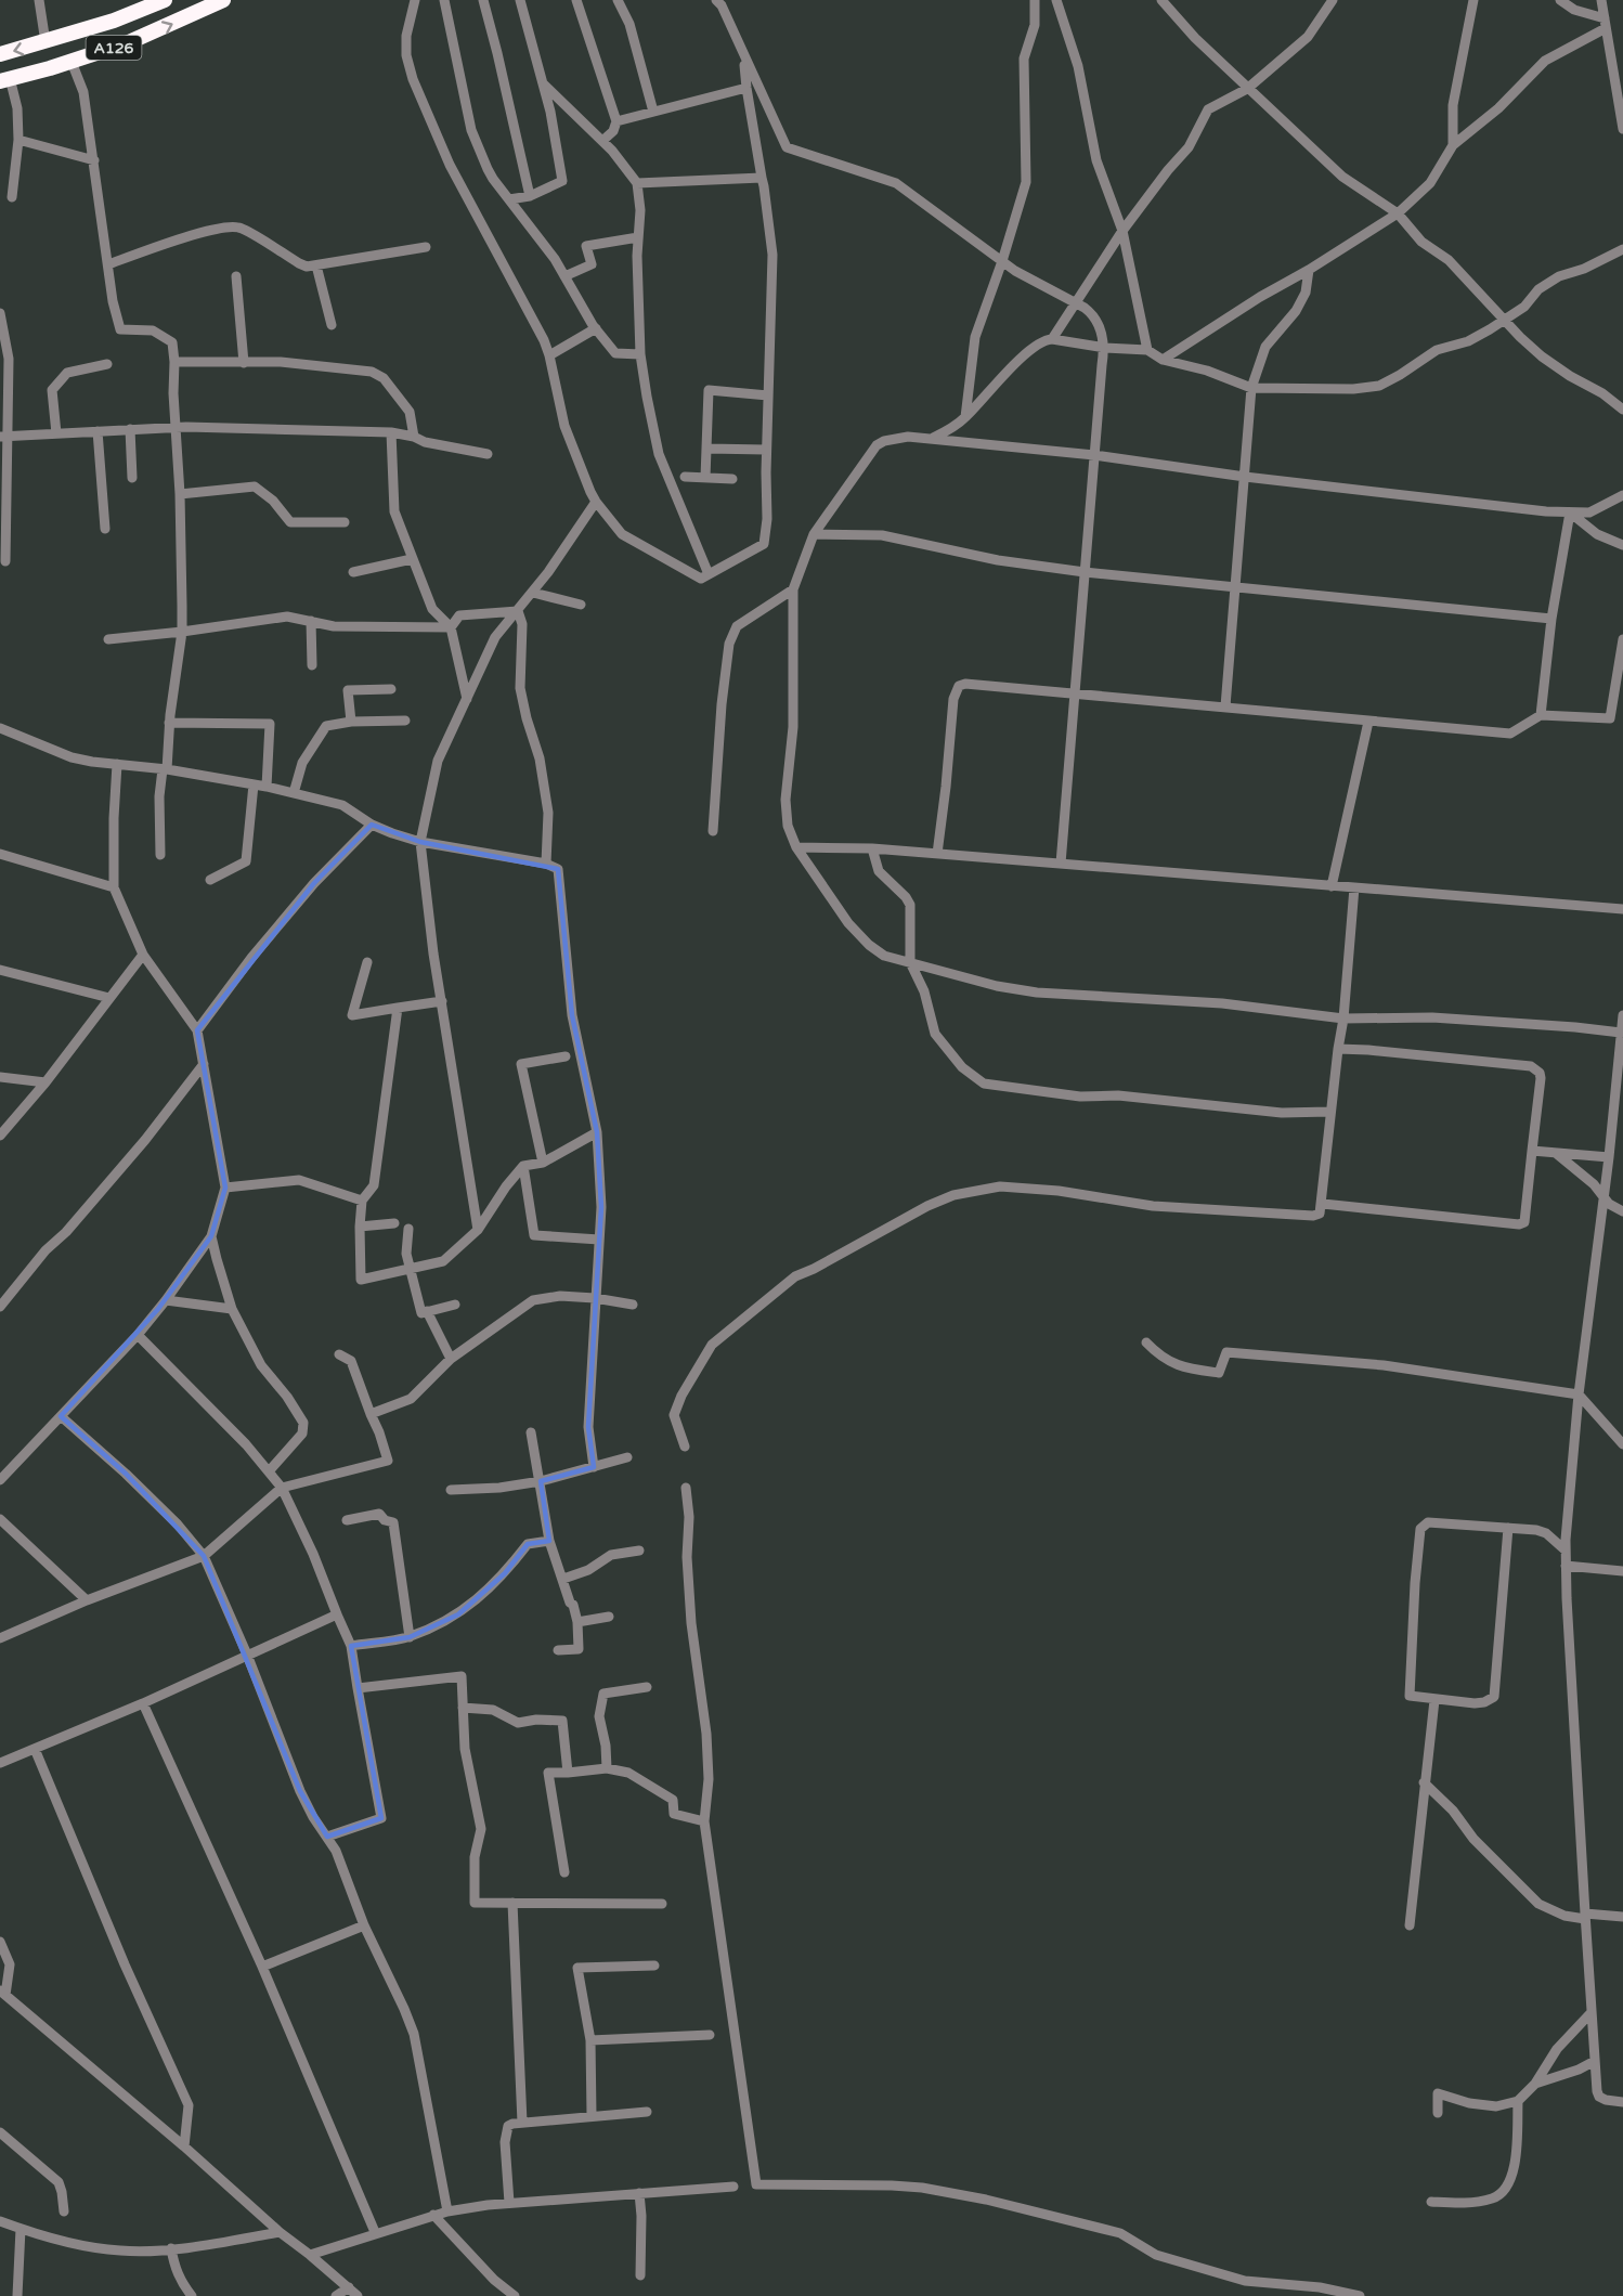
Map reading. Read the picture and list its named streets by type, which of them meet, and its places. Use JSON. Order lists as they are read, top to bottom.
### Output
{
  "streets": {
    "highway": ["A126"]
  }
}
